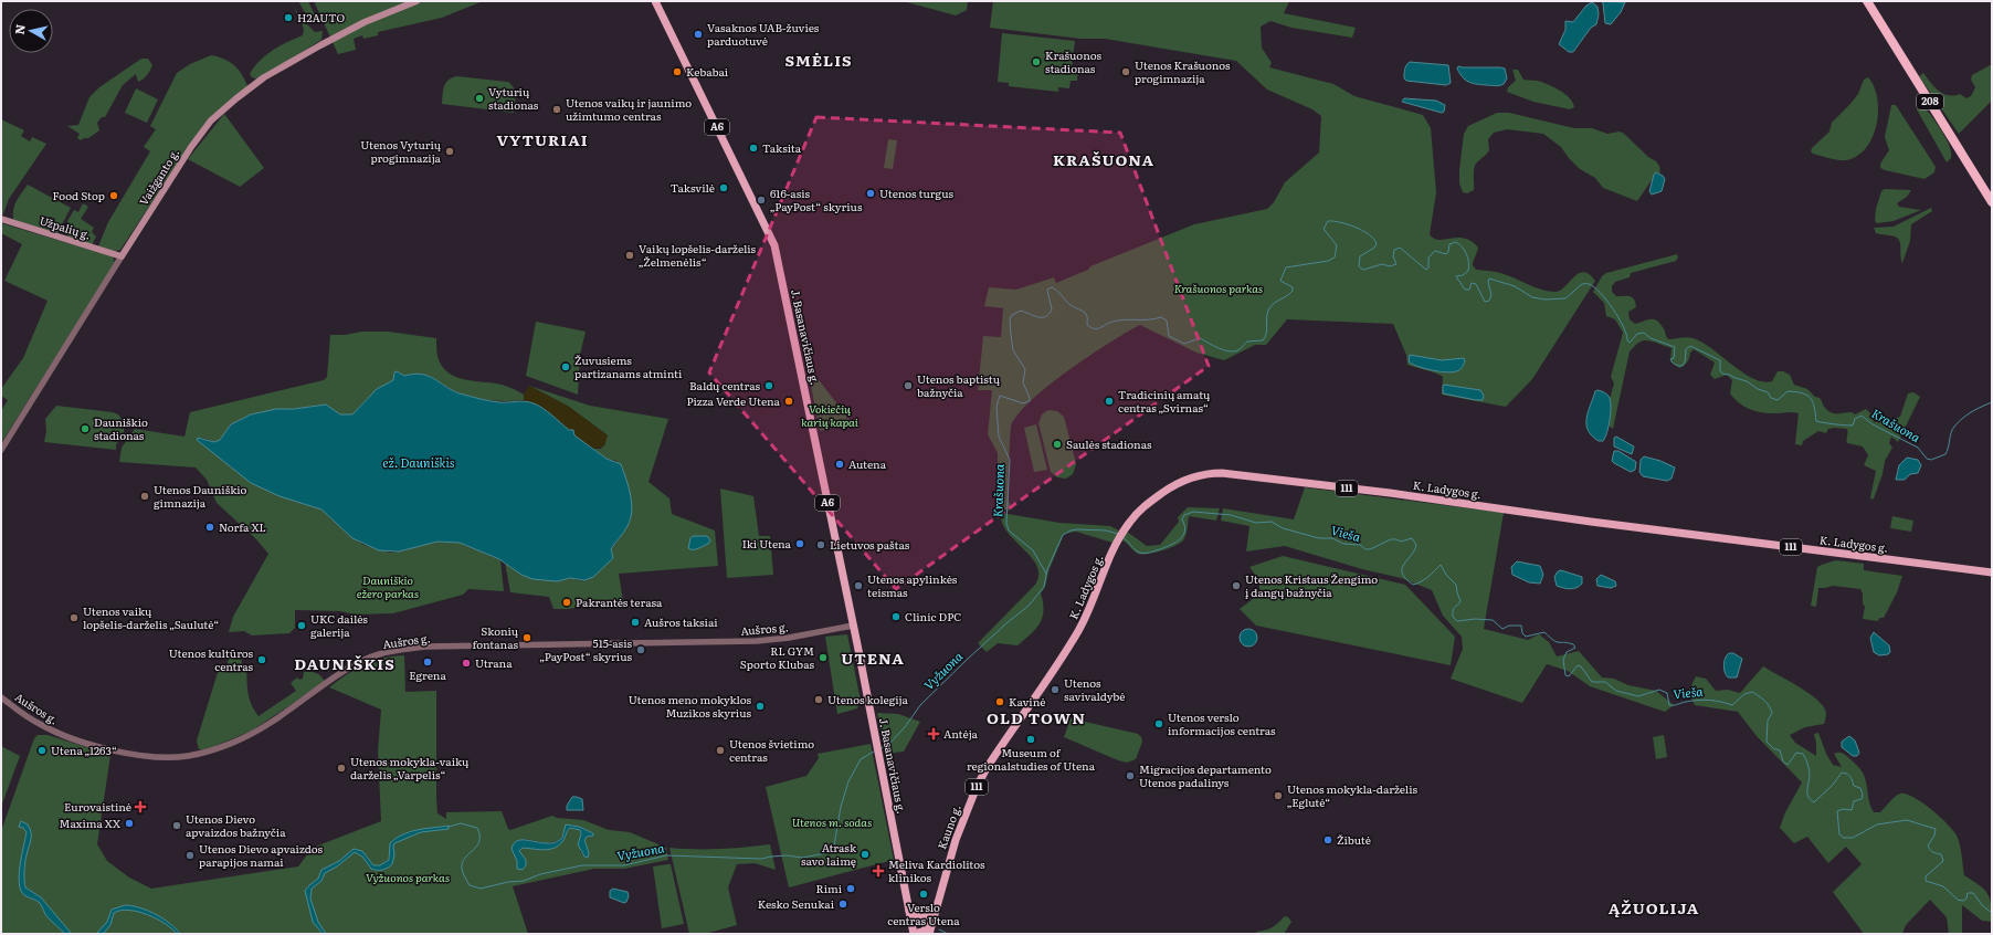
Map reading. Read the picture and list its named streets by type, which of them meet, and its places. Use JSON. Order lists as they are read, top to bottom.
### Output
{
  "streets": {
    "highway": ["208"],
    "main road": [
      "A6",
      "Vaižganto g.",
      "Užpalių g.",
      "J. Basanavičiaus g.",
      "111",
      "K. Ladygos g.",
      "Kauno g."
    ],
    "street": ["Aušros g."]
  },
  "crossings": [
    ["Vaižganto g.", "Užpalių g."],
    ["J. Basanavičiaus g.", "Aušros g."],
    ["K. Ladygos g.", "Kauno g."]
  ],
  "districts": [
    "SMĖLIS",
    "VYTURIAI",
    "KRAŠUONA",
    "UTENA",
    "DAUNIŠKIS",
    "OLD TOWN",
    "ĄŽUOLIJA"
  ],
  "water": [
    "Krašuona",
    "ež. Dauniškis",
    "Vieša",
    "Vyžuona"
  ],
  "parks": [
    "Krašuonos parkas",
    "Vokiečių karių kapai",
    "Dauniškio ežero parkas",
    "Utenos m. sodas",
    "Vyžuonos parkas"
  ],
  "places": {
    "other": [
      "H2AUTO",
      "Vasaknos UAB-žuvies parduotuvė",
      "Krašuonos stadionas",
      "Kebabai",
      "Utenos Krašuonos progimnazija",
      "Vyturių stadionas",
      "Utenos vaikų ir jaunimo užimtumo centras",
      "Taksita",
      "Utenos Vyturių progimnazija",
      "Taksvilė",
      "Utenos turgus",
      "Food Stop",
      "616-asis „PayPost“ skyrius",
      "Vaikų lopšelis-darželis „Želmenėlis“",
      "Žuvusiems partizanams atminti",
      "Baldų centras",
      "Utenos baptistų bažnyčia",
      "Pizza Verde Utena",
      "Tradicinių amatų centras „Svirnas“",
      "Dauniškio stadionas",
      "Saulės stadionas",
      "Autena",
      "Utenos Dauniškio gimnazija",
      "Norfa XL",
      "Iki Utena",
      "Lietuvos paštas",
      "Utenos apylinkės teismas",
      "Utenos Kristaus Žengimo į dangų bažnyčia",
      "Pakrantės terasa",
      "Clinic DPC",
      "Utenos vaikų lopšelis-darželis „Saulutė“",
      "Aušros taksiai",
      "UKC dailės galerija",
      "Skonių fontanas",
      "515-asis „PayPost“ skyrius",
      "RL GYM Sporto Klubas",
      "Utenos kultūros centras",
      "Egrena",
      "Utrana",
      "Utenos savivaldybė",
      "Utenos kolegija",
      "Kavinė",
      "Utenos meno mokyklos Muzikos skyrius",
      "Utenos verslo informacijos centras",
      "Museum of regionalstudies of Utena",
      "Utena „1263“",
      "Utenos švietimo centras",
      "Utenos mokykla-vaikų darželis „Varpelis“",
      "Migracijos departamento Utenos padalinys",
      "Utenos mokykla-darželis „Eglutė“",
      "Maxima XX",
      "Utenos Dievo apvaizdos bažnyčia",
      "Žibutė",
      "Atrask savo laimę",
      "Utenos Dievo apvaizdos parapijos namai",
      "Rimi",
      "Verslo centras Utena",
      "Kesko Senukai"
    ],
    "health": ["Antėja", "Eurovaistinė", "Meliva Kardiolitos klinikos"]
  },
  "north": "left"
}
